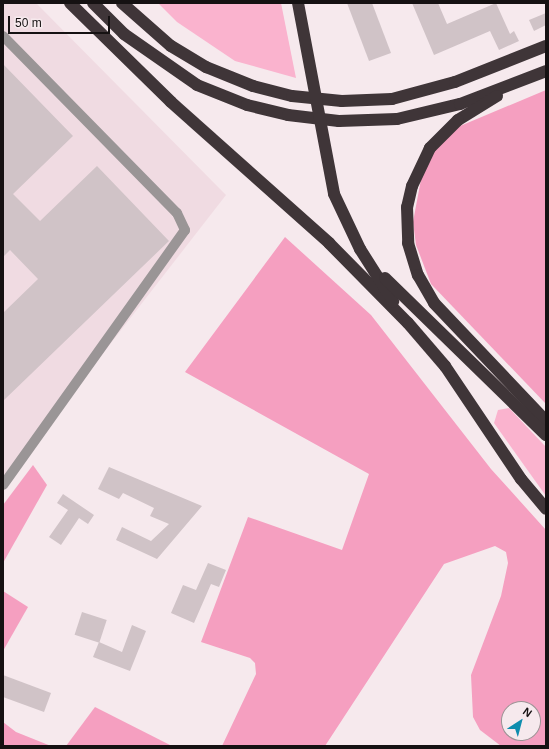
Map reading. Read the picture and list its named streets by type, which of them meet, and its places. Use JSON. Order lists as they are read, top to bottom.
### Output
{
  "scale_bar": "50 m",
  "north": "top right"
}
